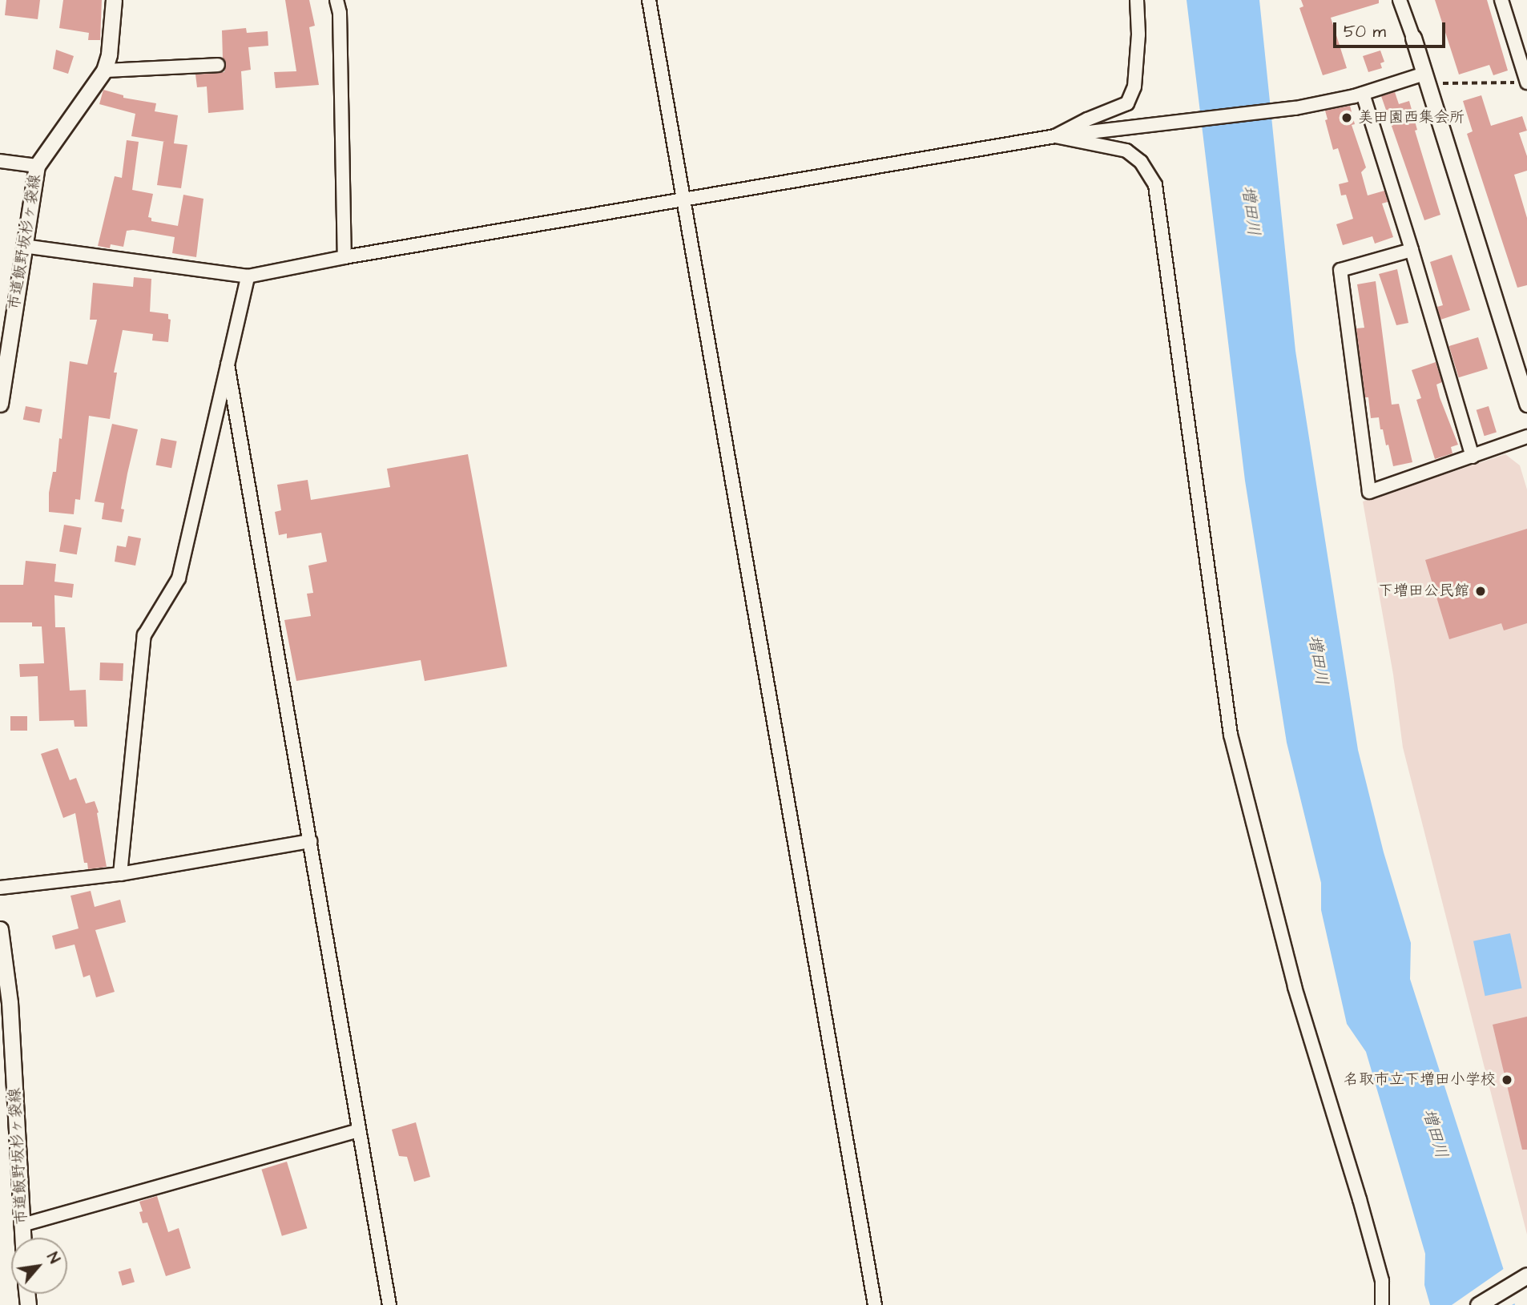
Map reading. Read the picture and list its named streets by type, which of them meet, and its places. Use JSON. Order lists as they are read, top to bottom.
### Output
{
  "streets": {
    "street": ["市道飯野坂杉ヶ袋線"]
  },
  "water": ["増田川"],
  "places": ["美田園西集会所", "下増田公民館", "名取市立下増田小学校"],
  "scale_bar": "50 m",
  "north": "top right"
}
